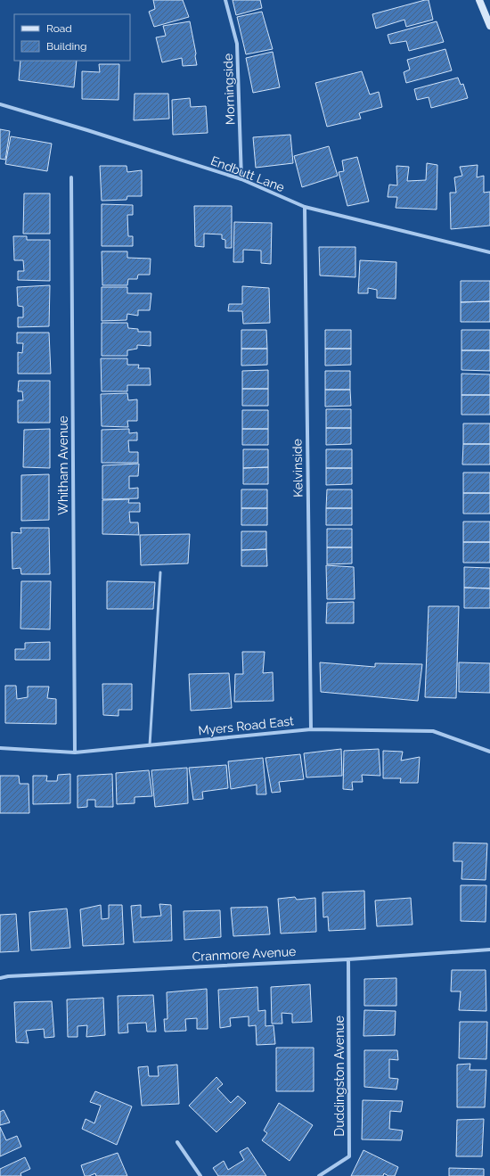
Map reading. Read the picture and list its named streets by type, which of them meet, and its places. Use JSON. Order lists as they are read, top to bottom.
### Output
{
  "streets": {
    "street": [
      "Morningside",
      "Endbutt Lane",
      "Whitham Avenue",
      "Kelvinside",
      "Myers Road East",
      "Cranmore Avenue",
      "Duddingston Avenue"
    ]
  },
  "crossings": [
    ["Morningside", "Endbutt Lane"],
    ["Endbutt Lane", "Kelvinside"],
    ["Whitham Avenue", "Myers Road East"],
    ["Kelvinside", "Myers Road East"],
    ["Cranmore Avenue", "Duddingston Avenue"]
  ],
  "legend": ["Road", "Building"]
}
